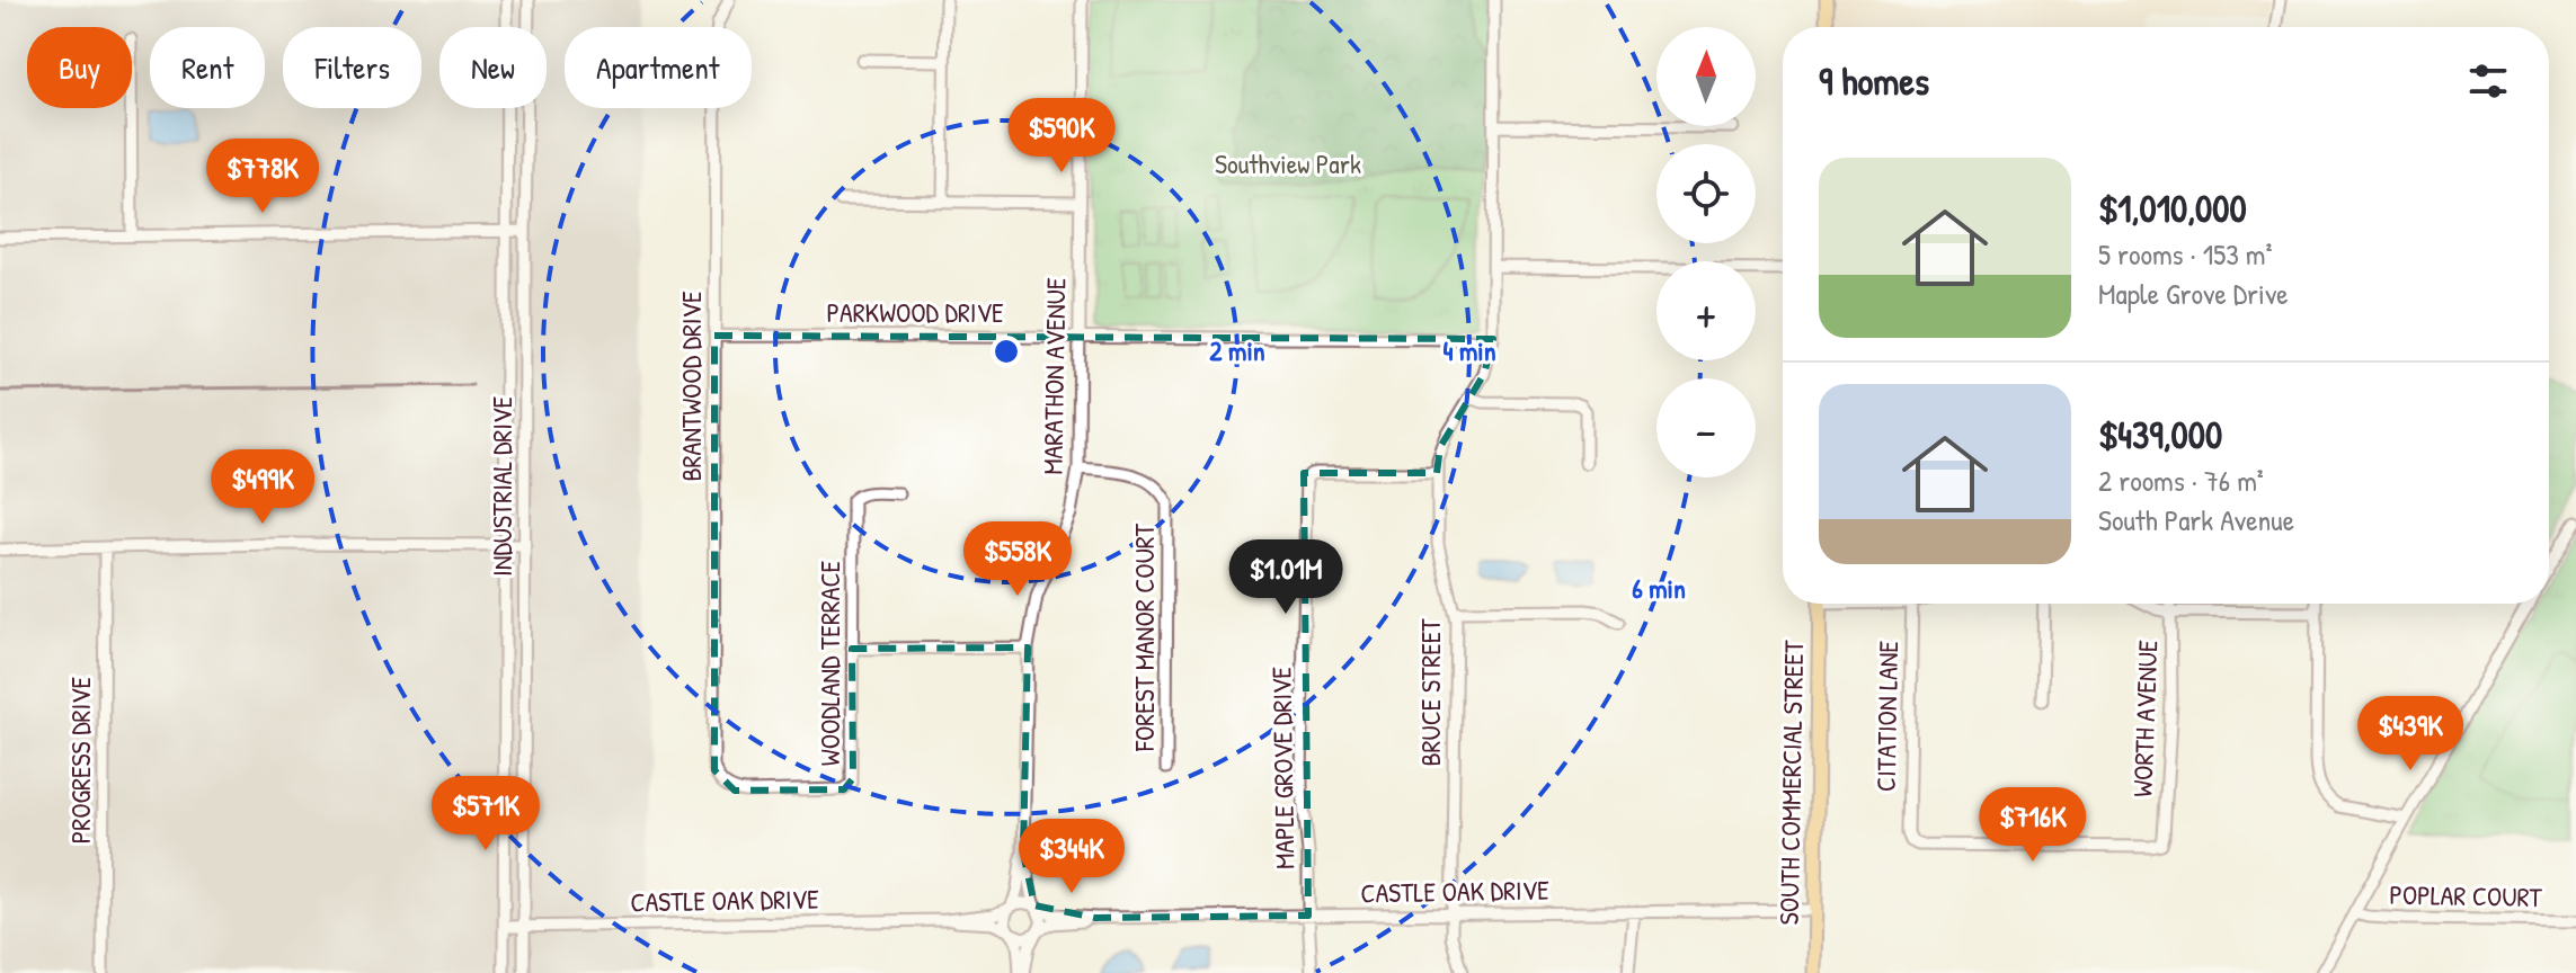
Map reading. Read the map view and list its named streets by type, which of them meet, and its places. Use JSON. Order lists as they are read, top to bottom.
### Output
{
  "streets": {
    "main road": ["SOUTH COMMERCIAL STREET"],
    "street": [
      "PARKWOOD DRIVE",
      "MARATHON AVENUE",
      "BRANTWOOD DRIVE",
      "INDUSTRIAL DRIVE",
      "FOREST MANOR COURT",
      "WOODLAND TERRACE",
      "BRUCE STREET",
      "CITATION LANE",
      "WORTH AVENUE",
      "PROGRESS DRIVE",
      "MAPLE GROVE DRIVE",
      "CASTLE OAK DRIVE",
      "POPLAR COURT"
    ]
  },
  "crossings": [
    ["PARKWOOD DRIVE", "MARATHON AVENUE"],
    ["PARKWOOD DRIVE", "BRANTWOOD DRIVE"],
    ["PARKWOOD DRIVE", "BRUCE STREET"],
    ["MARATHON AVENUE", "FOREST MANOR COURT"],
    ["MARATHON AVENUE", "CASTLE OAK DRIVE"],
    ["BRANTWOOD DRIVE", "WOODLAND TERRACE"],
    ["INDUSTRIAL DRIVE", "CASTLE OAK DRIVE"],
    ["BRUCE STREET", "MAPLE GROVE DRIVE"],
    ["BRUCE STREET", "CASTLE OAK DRIVE"],
    ["CITATION LANE", "WORTH AVENUE"],
    ["MAPLE GROVE DRIVE", "CASTLE OAK DRIVE"],
    ["SOUTH COMMERCIAL STREET", "CASTLE OAK DRIVE"]
  ],
  "parks": ["Southview Park"],
  "north": "top",
  "page": {
    "map_buttons": ["+", "−"],
    "chip": [
      "Buy",
      "Rent",
      "Filters",
      "New",
      "Apartment"
    ],
    "heading": "9 homes",
    "price": [
      "$590K",
      "$778K",
      "$499K",
      "$558K",
      "$1.01M",
      "$439K",
      "$571K",
      "$716K",
      "$344K"
    ],
    "list": [
      {
        "name": "$1,010,000",
        "note": "5 rooms · 153 m² · Maple Grove Drive"
      },
      {
        "name": "$439,000",
        "note": "2 rooms · 76 m² · South Park Avenue"
      }
    ]
  },
  "rings": ["2 min", "4 min", "6 min"]
}
